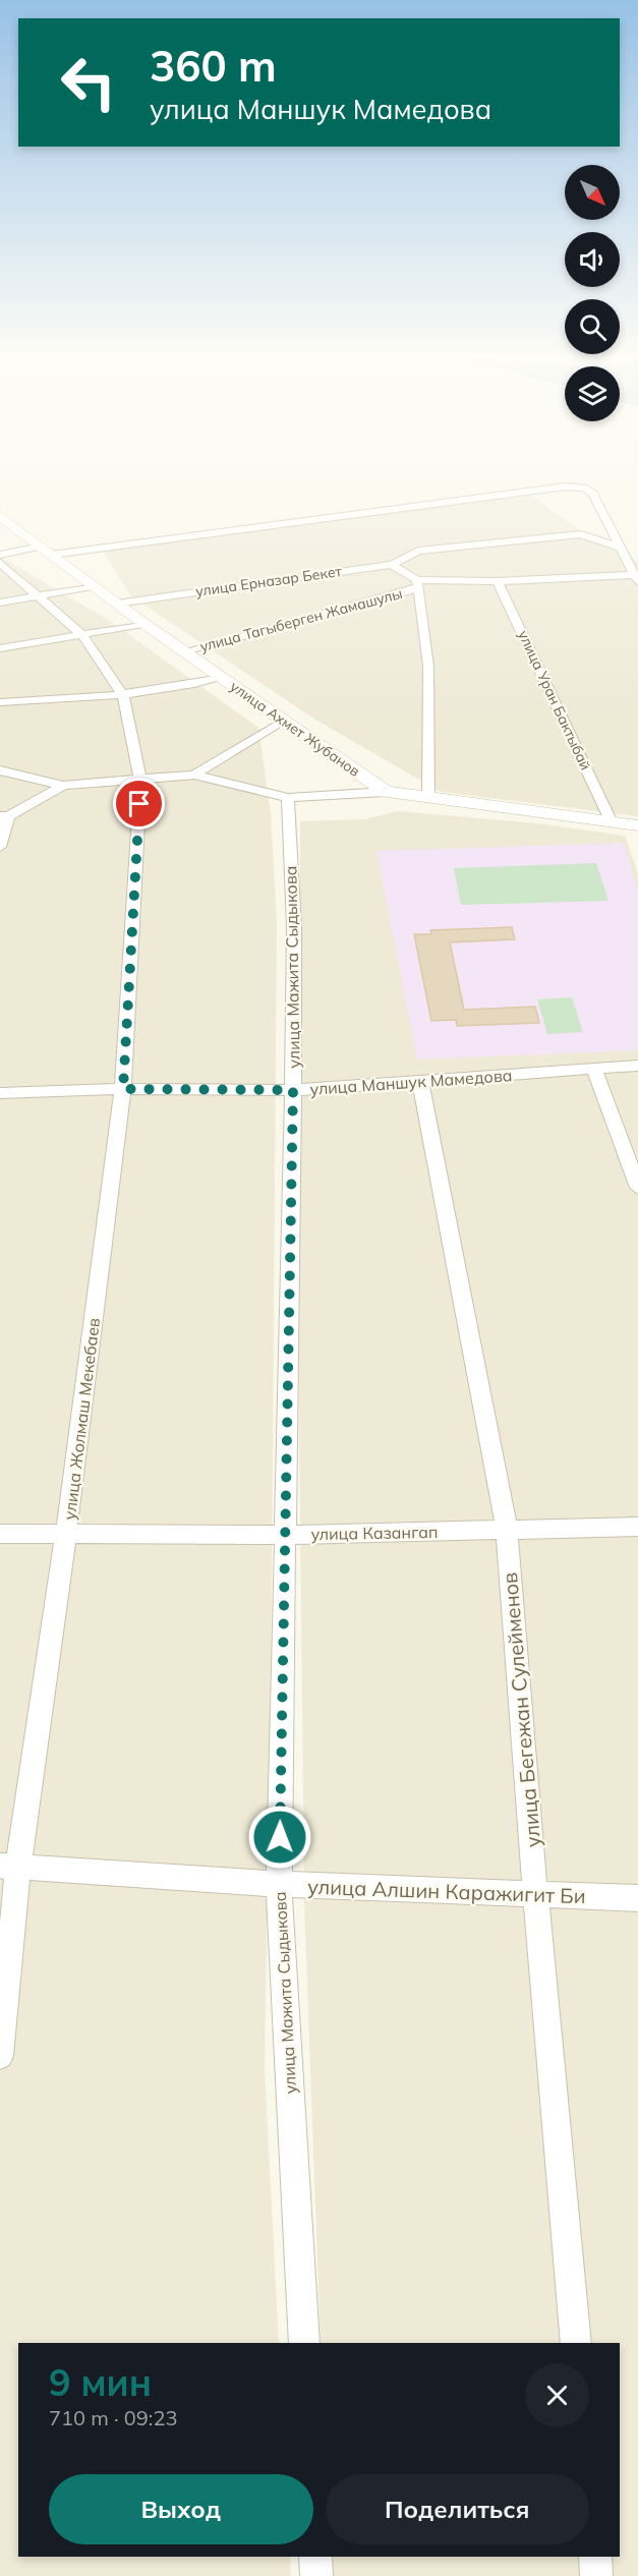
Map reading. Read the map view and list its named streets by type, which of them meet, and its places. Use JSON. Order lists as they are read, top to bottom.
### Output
{
  "streets": {
    "main road": ["улица Ахмет Жубанов"],
    "street": [
      "улица Ерназар Бекет",
      "улица Тагыберген Жамашулы",
      "улица Уран Бактыбай",
      "улица Мажита Сыдыкова",
      "улица Маншук Мамедова",
      "улица Жолмаш Мекебаев",
      "улица Казангап",
      "улица Бегежан Сулейменов",
      "улица Алшин Каражигит Би"
    ]
  },
  "crossings": [
    ["улица Ерназар Бекет", "улица Ахмет Жубанов"],
    ["улица Тагыберген Жамашулы", "улица Ахмет Жубанов"],
    ["улица Уран Бактыбай", "улица Ахмет Жубанов"],
    ["улица Мажита Сыдыкова", "улица Маншук Мамедова"],
    ["улица Мажита Сыдыкова", "улица Казангап"],
    ["улица Мажита Сыдыкова", "улица Алшин Каражигит Би"],
    ["улица Маншук Мамедова", "улица Жолмаш Мекебаев"],
    ["улица Маншук Мамедова", "улица Бегежан Сулейменов"],
    ["улица Жолмаш Мекебаев", "улица Казангап"],
    ["улица Жолмаш Мекебаев", "улица Алшин Каражигит Би"],
    ["улица Казангап", "улица Бегежан Сулейменов"],
    ["улица Бегежан Сулейменов", "улица Алшин Каражигит Би"]
  ],
  "north": "bottom right",
  "page": {
    "turn": ["360 m", "улица Маншук Мамедова"],
    "heading": ["9 мин", "710 m · 09:23"],
    "buttons": ["Выход", "Поделиться"]
  }
}
